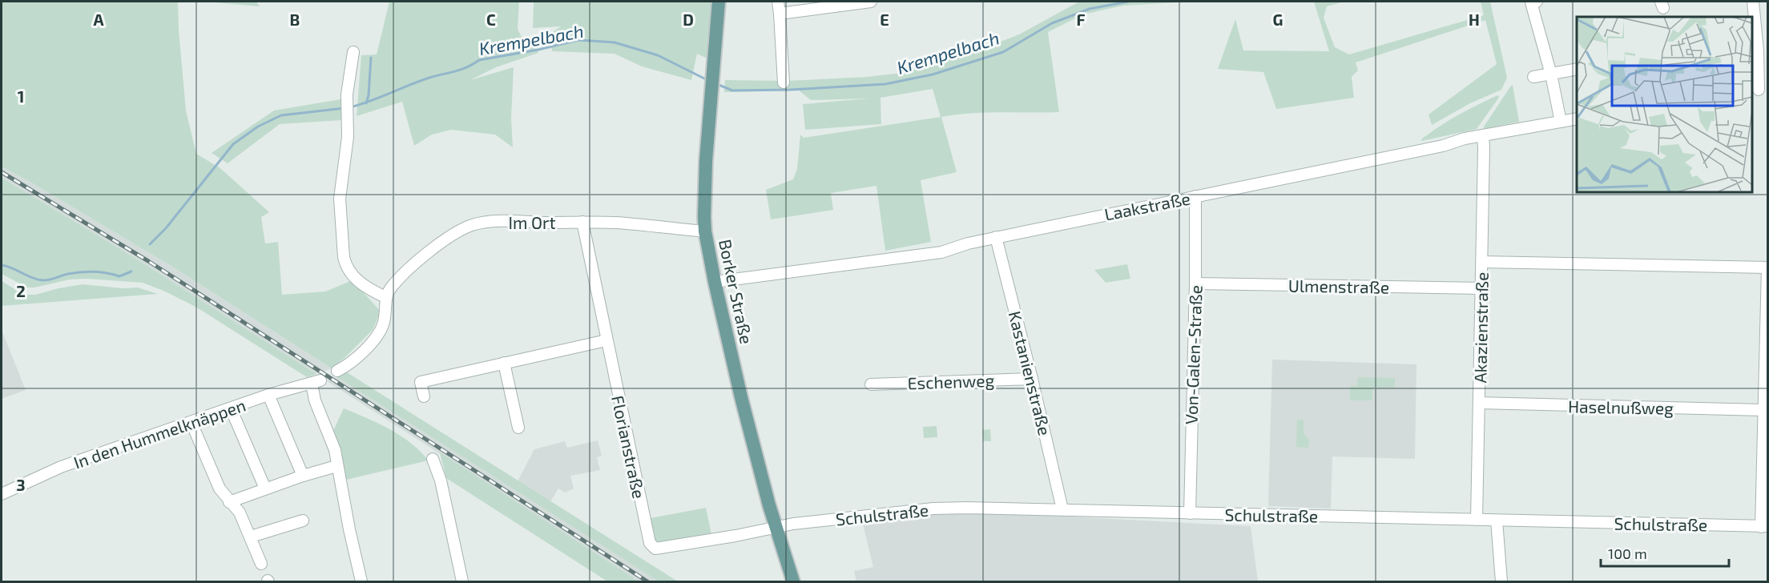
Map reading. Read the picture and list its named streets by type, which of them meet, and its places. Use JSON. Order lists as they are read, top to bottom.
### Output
{
  "streets": {
    "main road": ["Borker Straße"],
    "street": [
      "Laakstraße",
      "Im Ort",
      "Ulmenstraße",
      "Akazienstraße",
      "Von-Galen-Straße",
      "Kastanienstraße",
      "Eschenweg",
      "Haselnußweg",
      "In den Hummelknäppen",
      "Florianstraße",
      "Schulstraße"
    ]
  },
  "crossings": [
    ["Laakstraße", "Borker Straße"],
    ["Laakstraße", "Akazienstraße"],
    ["Laakstraße", "Von-Galen-Straße"],
    ["Laakstraße", "Kastanienstraße"],
    ["Im Ort", "Borker Straße"],
    ["Im Ort", "Florianstraße"],
    ["Ulmenstraße", "Akazienstraße"],
    ["Ulmenstraße", "Von-Galen-Straße"],
    ["Borker Straße", "Florianstraße"],
    ["Borker Straße", "Schulstraße"],
    ["Akazienstraße", "Haselnußweg"],
    ["Akazienstraße", "Schulstraße"],
    ["Von-Galen-Straße", "Schulstraße"],
    ["Kastanienstraße", "Eschenweg"],
    ["Kastanienstraße", "Schulstraße"],
    ["Florianstraße", "Schulstraße"]
  ],
  "water": ["Krempelbach"],
  "scale_bar": "100 m",
  "grid": {
    "columns": [
      "A",
      "B",
      "C",
      "D",
      "E",
      "F",
      "G",
      "H"
    ],
    "rows": ["1", "2", "3"]
  }
}
